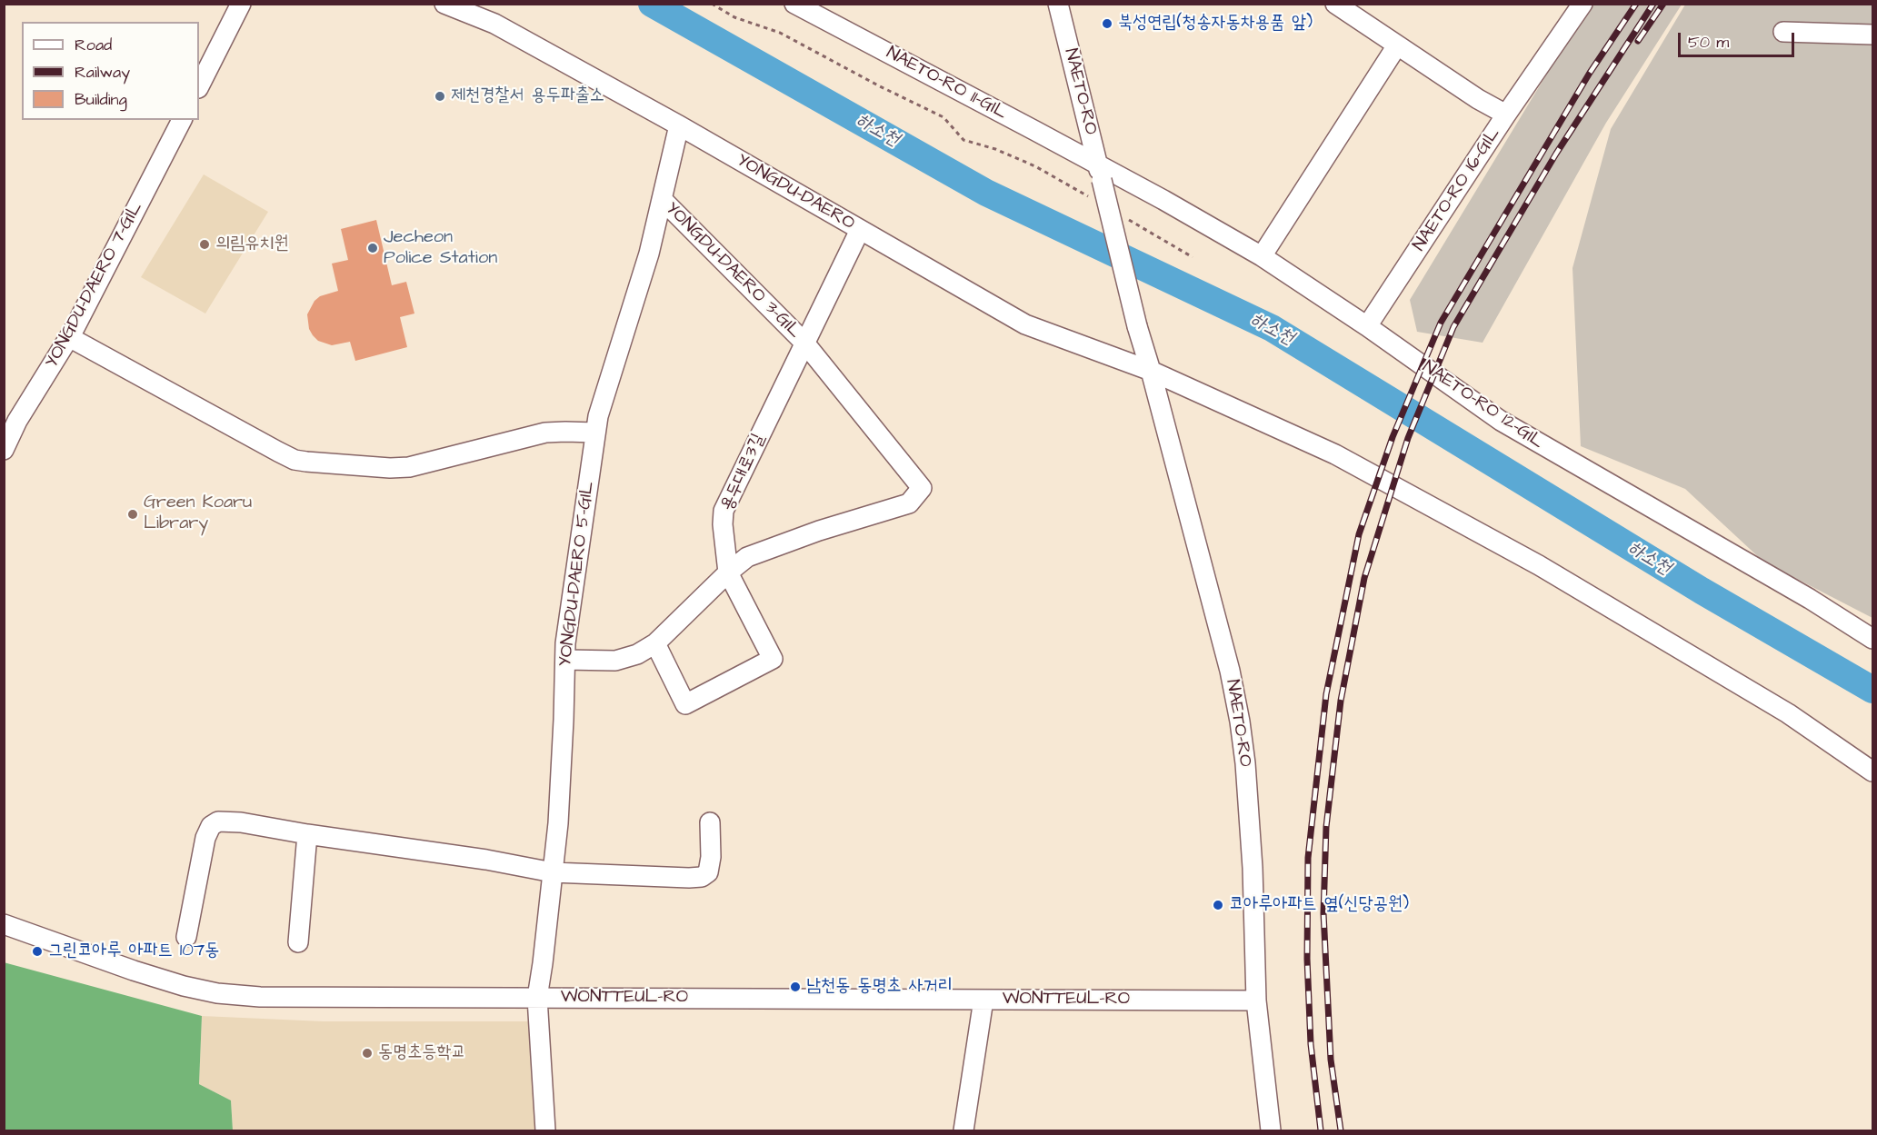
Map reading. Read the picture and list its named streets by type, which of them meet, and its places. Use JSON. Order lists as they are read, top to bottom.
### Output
{
  "streets": {
    "street": [
      "NAETO-RO 11-GIL",
      "NAETO-RO",
      "NAETO-RO 16-GIL",
      "YONGDU-DAERO",
      "YONGDU-DAERO 3-GIL",
      "YONGDU-DAERO 7-GIL",
      "NAETO-RO 12-GIL",
      "용두대로3길",
      "YONGDU-DAERO 5-GIL",
      "WONTTEUL-RO"
    ]
  },
  "crossings": [
    ["NAETO-RO 11-GIL", "NAETO-RO"],
    ["NAETO-RO 11-GIL", "NAETO-RO 12-GIL"],
    ["NAETO-RO", "YONGDU-DAERO"],
    ["NAETO-RO", "NAETO-RO 12-GIL"],
    ["NAETO-RO", "WONTTEUL-RO"],
    ["NAETO-RO 16-GIL", "NAETO-RO 12-GIL"],
    ["YONGDU-DAERO", "용두대로3길"],
    ["YONGDU-DAERO", "YONGDU-DAERO 5-GIL"],
    ["YONGDU-DAERO 3-GIL", "용두대로3길"],
    ["YONGDU-DAERO 3-GIL", "YONGDU-DAERO 5-GIL"],
    ["YONGDU-DAERO 5-GIL", "WONTTEUL-RO"]
  ],
  "water": ["하소천"],
  "places": [
    "북성연립(청송자동차용품 앞)",
    "제천경찰서 용두파출소",
    "의림유치원",
    "Jecheon Police Station",
    "Green Koaru Library",
    "코아루아파트 옆(신당공원)",
    "그린코아루 아파트 107동",
    "남천동 동명초 사거리",
    "동명초등학교"
  ],
  "legend": ["Road", "Railway", "Building"],
  "scale_bar": "50 m"
}
